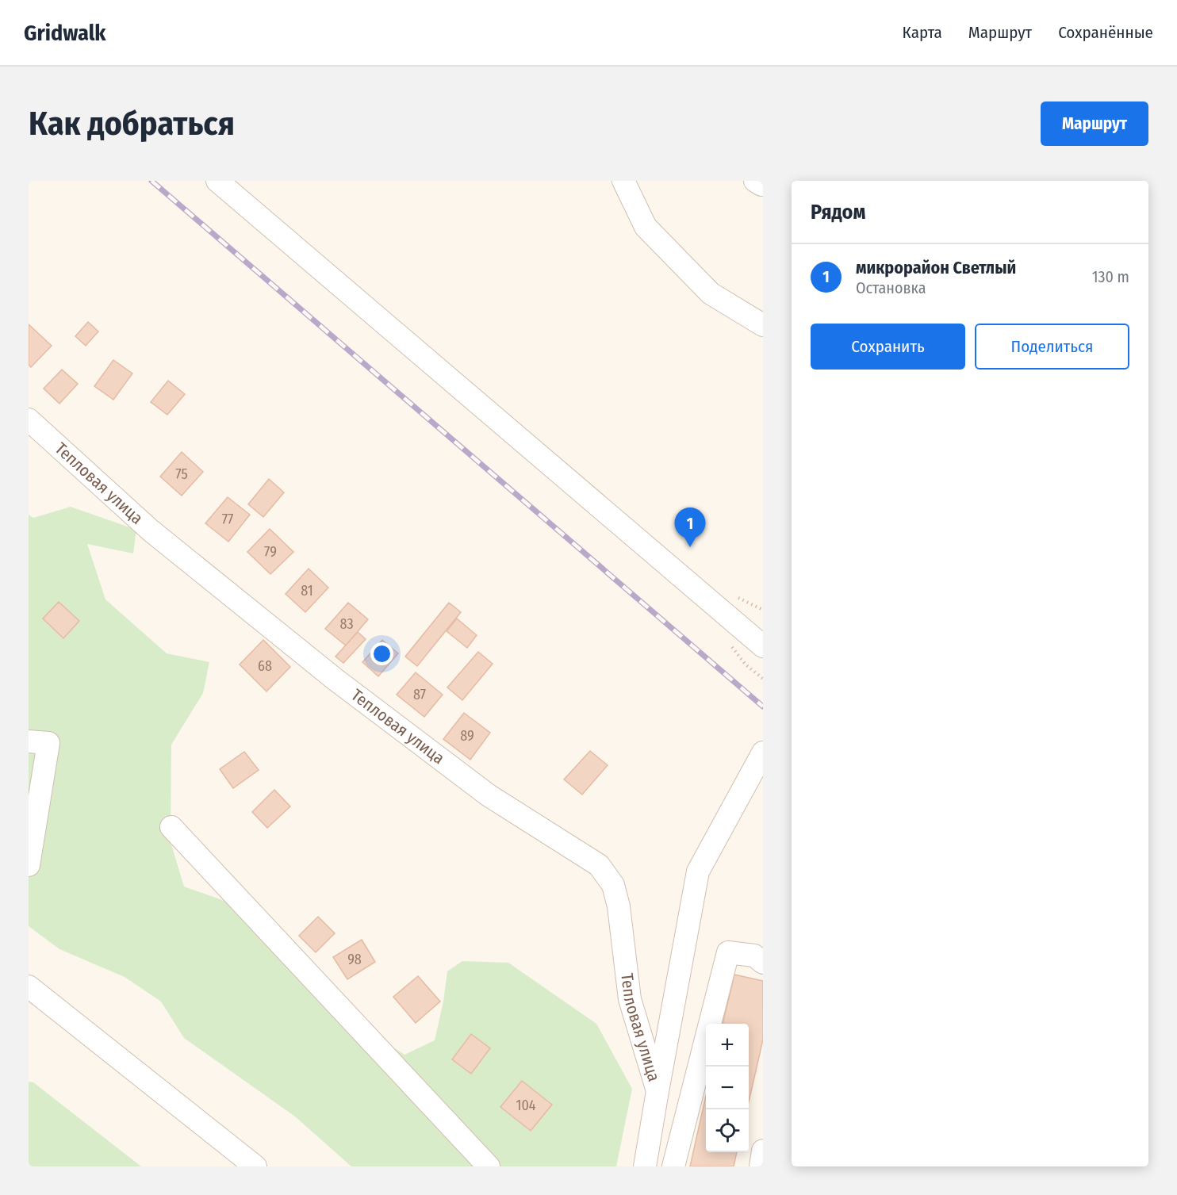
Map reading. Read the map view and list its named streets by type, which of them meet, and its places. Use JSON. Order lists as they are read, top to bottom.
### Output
{
  "streets": {
    "street": ["Тепловая улица"]
  },
  "house_numbers": [
    "75",
    "77",
    "79",
    "81",
    "83",
    "68",
    "87",
    "89",
    "98",
    "104"
  ],
  "page": {
    "header": "Gridwalk",
    "nav": ["Карта", "Маршрут", "Сохранённые"],
    "buttons": [
      "Маршрут",
      ["Сохранить", "Поделиться"]
    ],
    "title": "Как добраться",
    "heading": "Рядом",
    "list": [
      {
        "mark": "1",
        "name": "микрорайон Светлый",
        "note": "Остановка",
        "value": "130 m"
      }
    ],
    "pins": "1",
    "map_buttons": ["+", "−"]
  }
}
